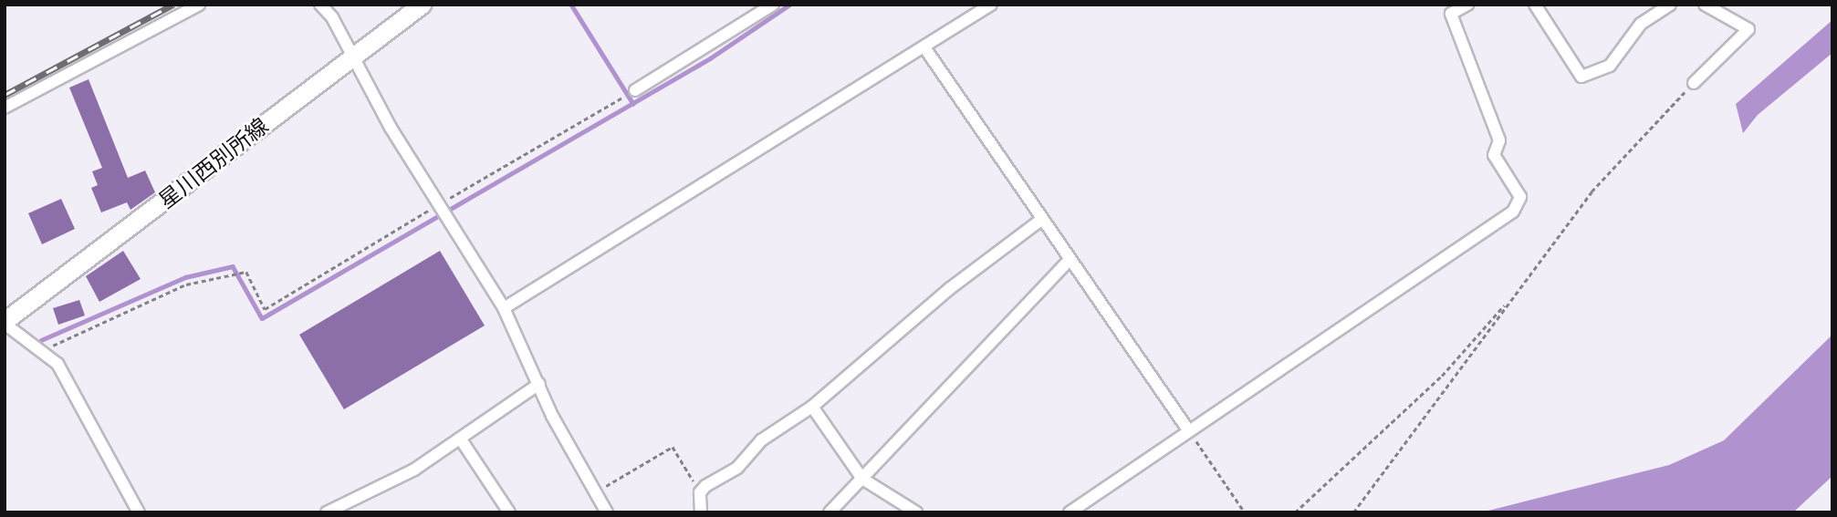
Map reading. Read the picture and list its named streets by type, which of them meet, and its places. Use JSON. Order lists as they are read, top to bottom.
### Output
{
  "streets": {
    "main road": ["星川西別所線"]
  }
}
